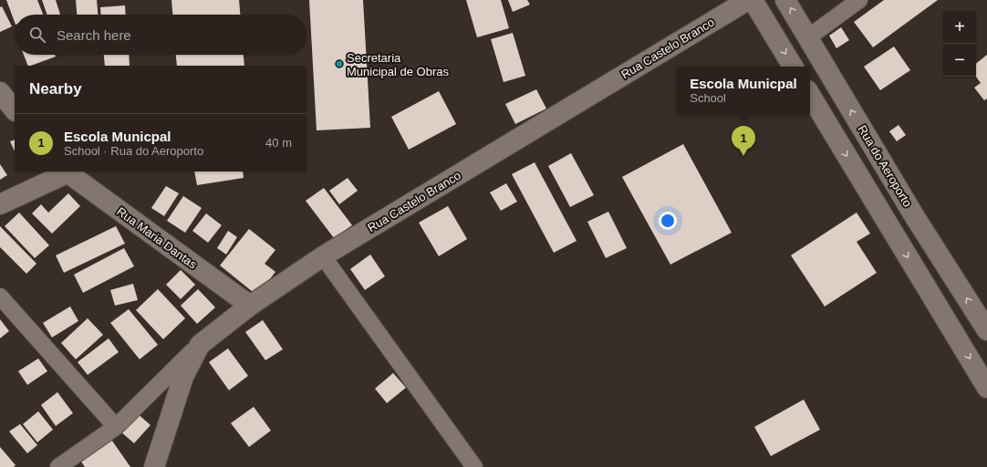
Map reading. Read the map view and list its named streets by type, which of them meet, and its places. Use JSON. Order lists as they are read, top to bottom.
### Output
{
  "streets": {
    "street": ["Rua Castelo Branco", "Rua do Aeroporto", "Rua Maria Dantas"]
  },
  "crossings": [
    ["Rua Castelo Branco", "Rua Maria Dantas"]
  ],
  "places": ["Secretaria Municipal de Obras"],
  "page": {
    "map_buttons": ["+", "−"],
    "search": "Search here",
    "heading": "Nearby",
    "popup": ["Escola Municpal", "School"],
    "list": [
      {
        "mark": "1",
        "name": "Escola Municpal",
        "note": "School · Rua do Aeroporto",
        "value": "40 m"
      }
    ],
    "pins": "1"
  }
}
